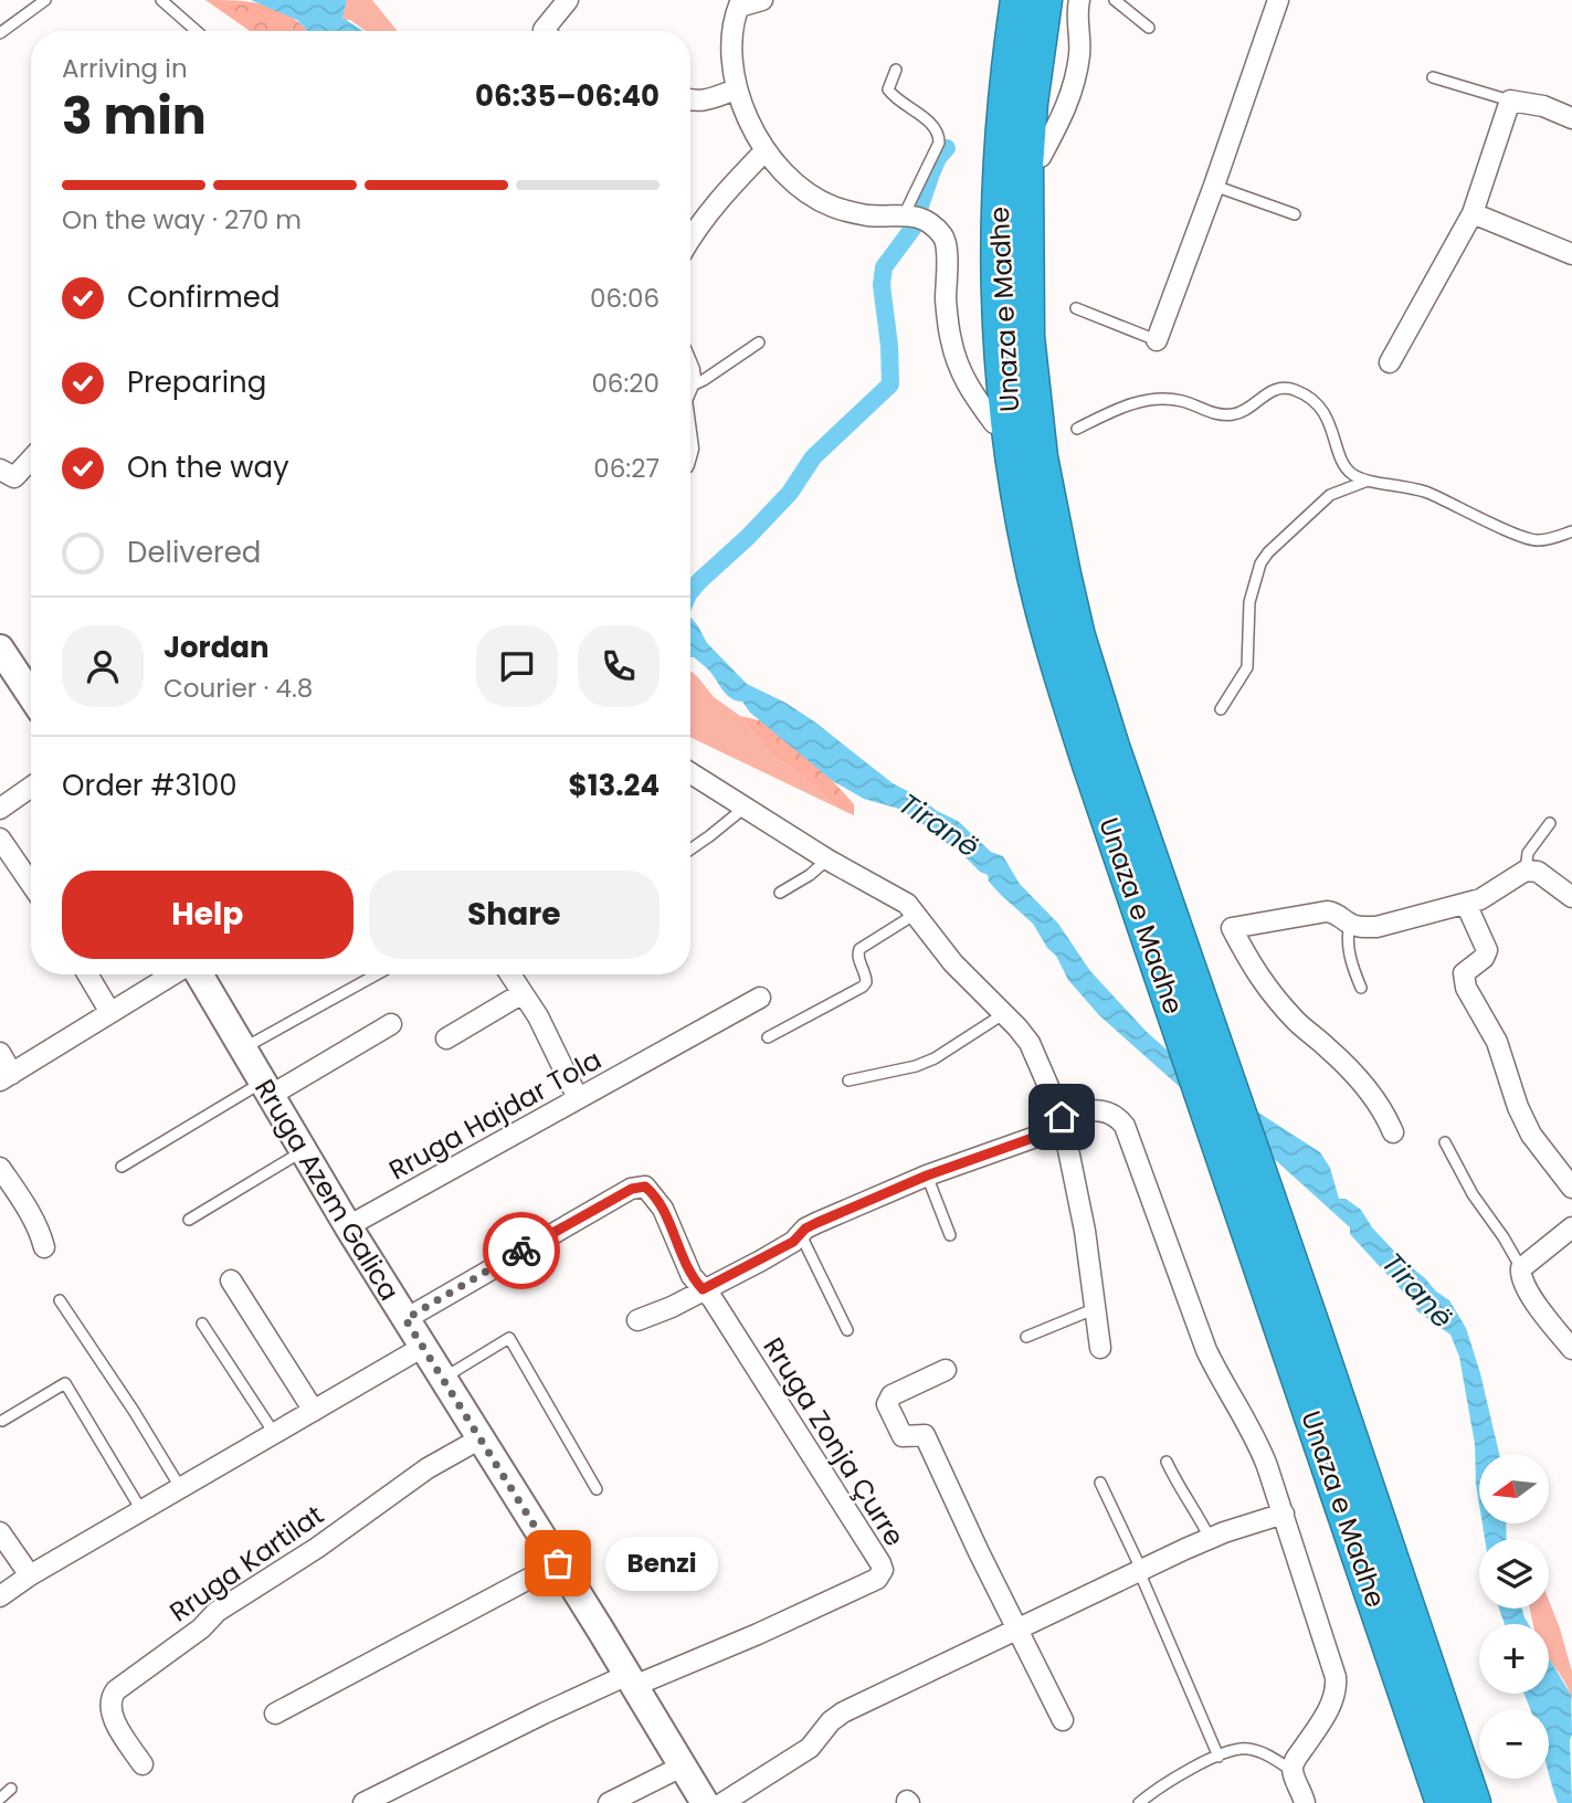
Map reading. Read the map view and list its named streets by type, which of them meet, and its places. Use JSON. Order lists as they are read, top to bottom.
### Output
{
  "streets": {
    "highway": ["Unaza e Madhe"],
    "main road": ["Rruga Azem Galica"],
    "street": ["Rruga Hajdar Tola", "Rruga Zonja Çurre", "Rruga Kartilat"]
  },
  "crossings": [
    ["Rruga Hajdar Tola", "Rruga Azem Galica"],
    ["Rruga Azem Galica", "Rruga Zonja Çurre"],
    ["Rruga Azem Galica", "Rruga Kartilat"]
  ],
  "water": ["Tiranë"],
  "places": ["Benzi"],
  "north": "left",
  "page": {
    "heading": ["3 min", "Arriving in", "06:35–06:40"],
    "panel": [
      "Jordan",
      "Courier · 4.8",
      "Order #3100",
      "$13.24"
    ],
    "bar": "On the way · 270 m",
    "list": [
      ["Confirmed", "06:06"],
      ["Preparing", "06:20"],
      ["On the way", "06:27"],
      "Delivered"
    ],
    "buttons": ["Help", "Share"],
    "map_buttons": ["+", "−"],
    "bubble": "Benzi"
  }
}
